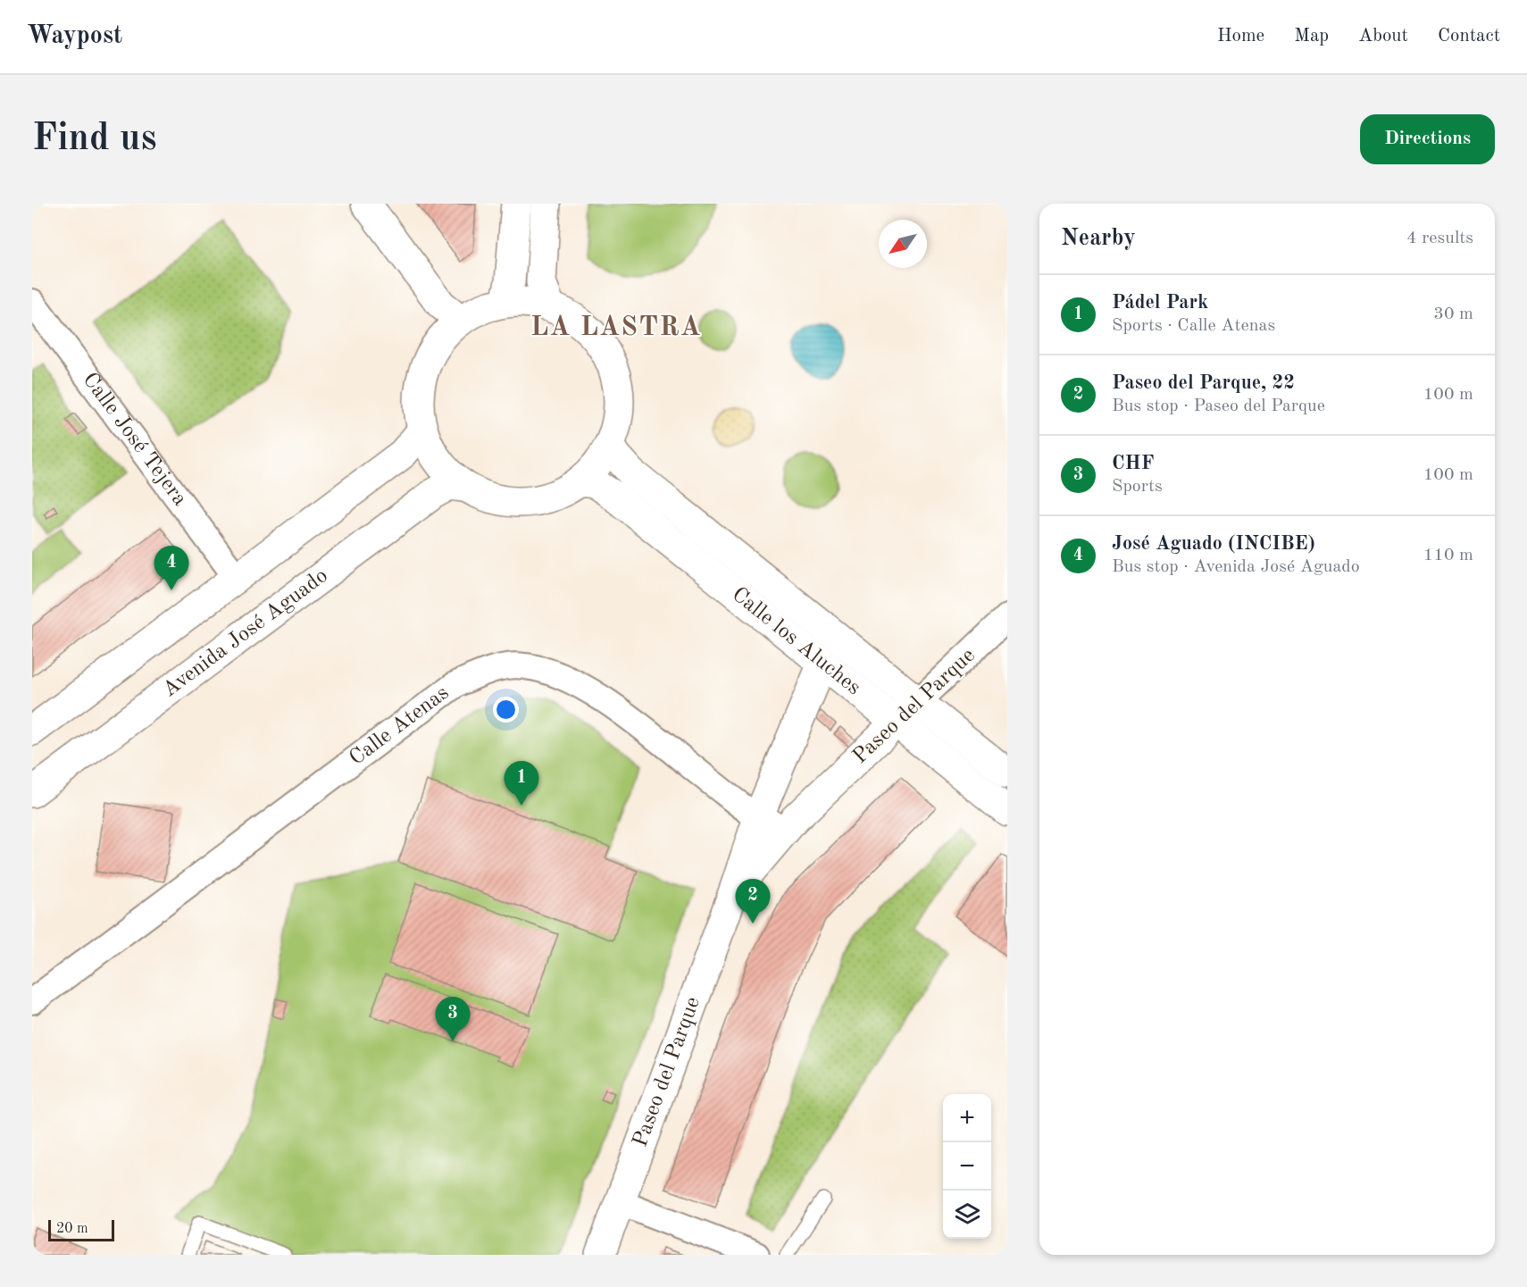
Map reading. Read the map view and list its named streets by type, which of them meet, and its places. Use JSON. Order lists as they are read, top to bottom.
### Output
{
  "streets": {
    "main road": ["Avenida José Aguado", "Calle los Aluches", "Paseo del Parque"],
    "street": ["Calle José Tejera", "Calle Atenas"]
  },
  "crossings": [
    ["Calle los Aluches", "Paseo del Parque"],
    ["Paseo del Parque", "Calle Atenas"]
  ],
  "districts": ["LA LASTRA"],
  "scale_bar": "20 m",
  "north": "bottom left",
  "page": {
    "header": "Waypost",
    "nav": [
      "Home",
      "Map",
      "About",
      "Contact"
    ],
    "buttons": "Directions",
    "title": "Find us",
    "heading": ["Nearby", "4 results"],
    "list": [
      {
        "mark": "1",
        "name": "Pádel Park",
        "note": "Sports · Calle Atenas",
        "value": "30 m"
      },
      {
        "mark": "2",
        "name": "Paseo del Parque, 22",
        "note": "Bus stop · Paseo del Parque",
        "value": "100 m"
      },
      {
        "mark": "3",
        "name": "CHF",
        "note": "Sports",
        "value": "100 m"
      },
      {
        "mark": "4",
        "name": "José Aguado (INCIBE)",
        "note": "Bus stop · Avenida José Aguado",
        "value": "110 m"
      }
    ],
    "pins": [
      "4",
      "1",
      "2",
      "3"
    ],
    "map_buttons": ["+", "−"],
    "scale": "20 m"
  }
}
